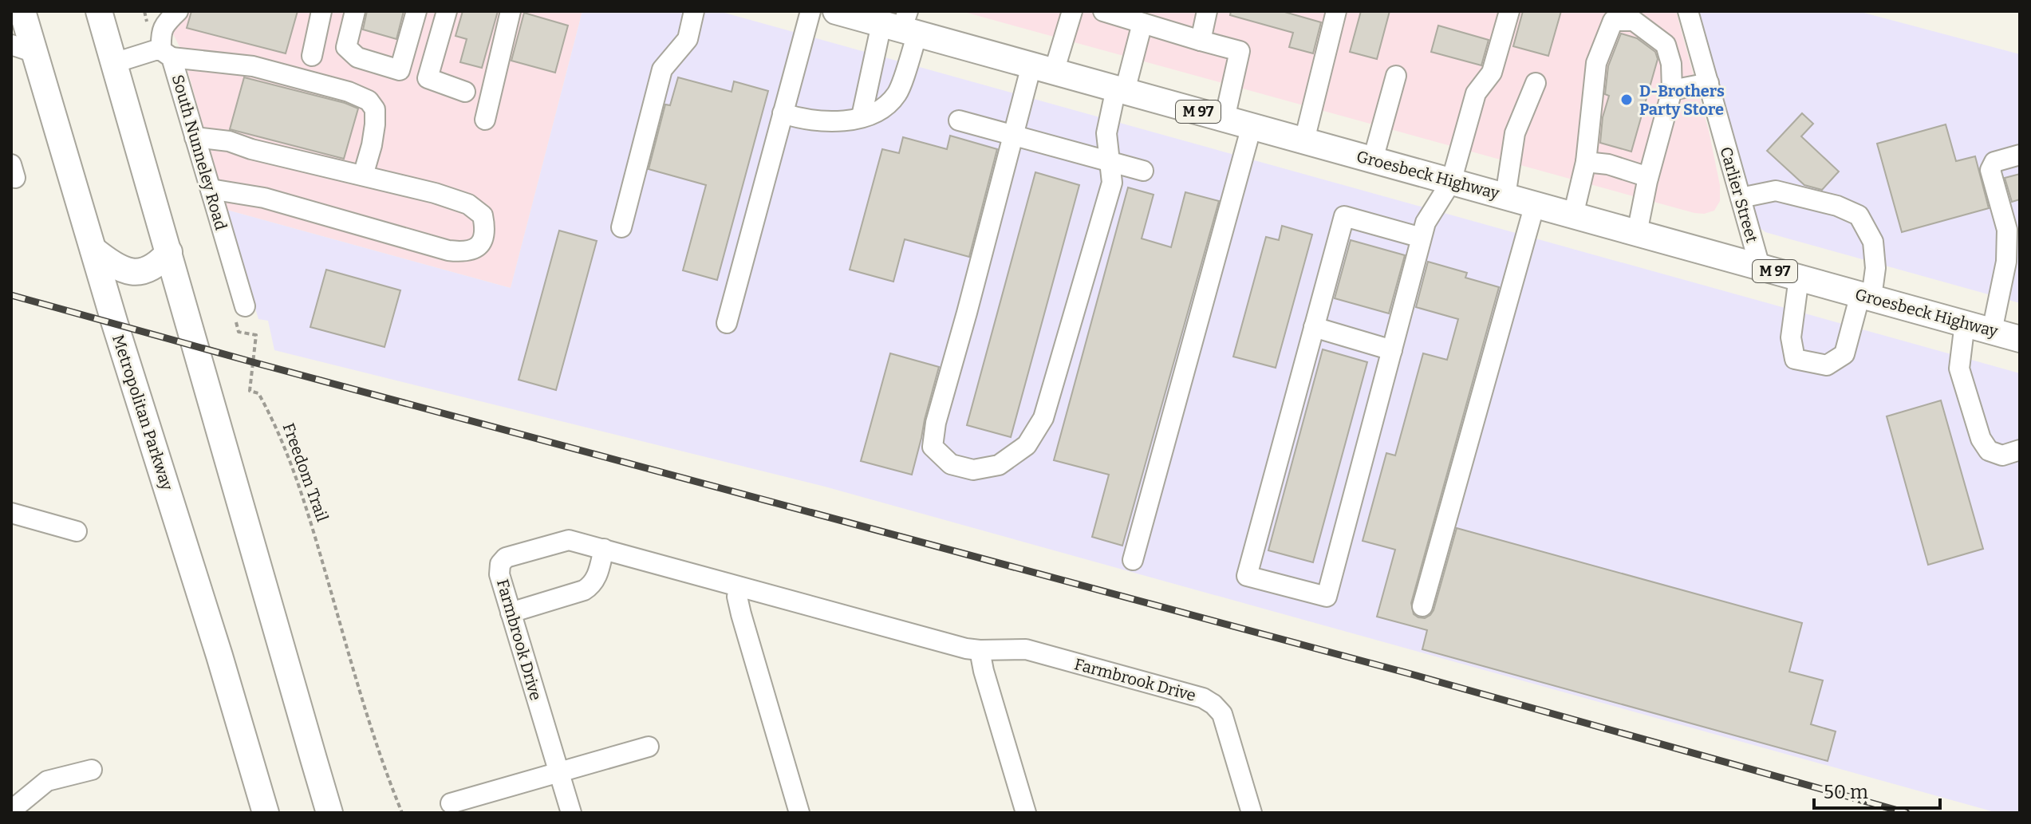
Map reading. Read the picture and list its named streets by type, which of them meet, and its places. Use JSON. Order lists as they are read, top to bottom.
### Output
{
  "streets": {
    "main road": ["M 97", "Groesbeck Highway", "Metropolitan Parkway"],
    "street": ["South Nunneley Road", "Carlier Street", "Farmbrook Drive"],
    "path": ["Freedom Trail"]
  },
  "crossings": [
    ["South Nunneley Road", "Freedom Trail"],
    ["Groesbeck Highway", "Carlier Street"]
  ],
  "places": ["D-Brothers Party Store"],
  "scale_bar": "50 m"
}
